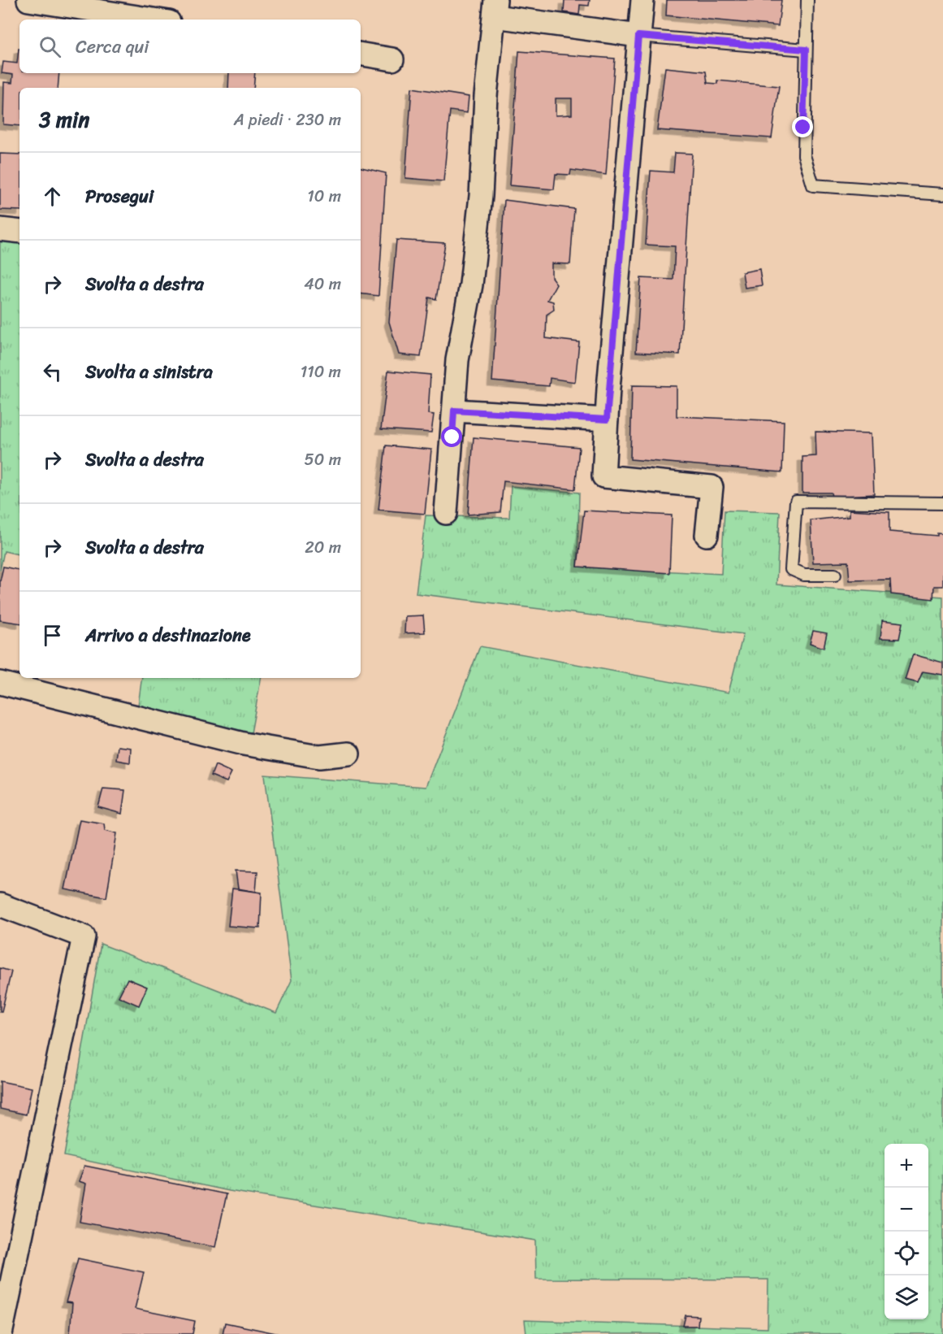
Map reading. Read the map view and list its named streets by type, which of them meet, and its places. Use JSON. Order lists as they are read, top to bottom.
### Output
{
  "page": {
    "search": "Cerca qui",
    "heading": ["3 min", "A piedi · 230 m"],
    "list": [
      ["Prosegui", "10 m"],
      ["Svolta a destra", "40 m"],
      ["Svolta a sinistra", "110 m"],
      ["Svolta a destra", "50 m"],
      ["Svolta a destra", "20 m"],
      "Arrivo a destinazione"
    ],
    "map_buttons": ["+", "−"]
  }
}
